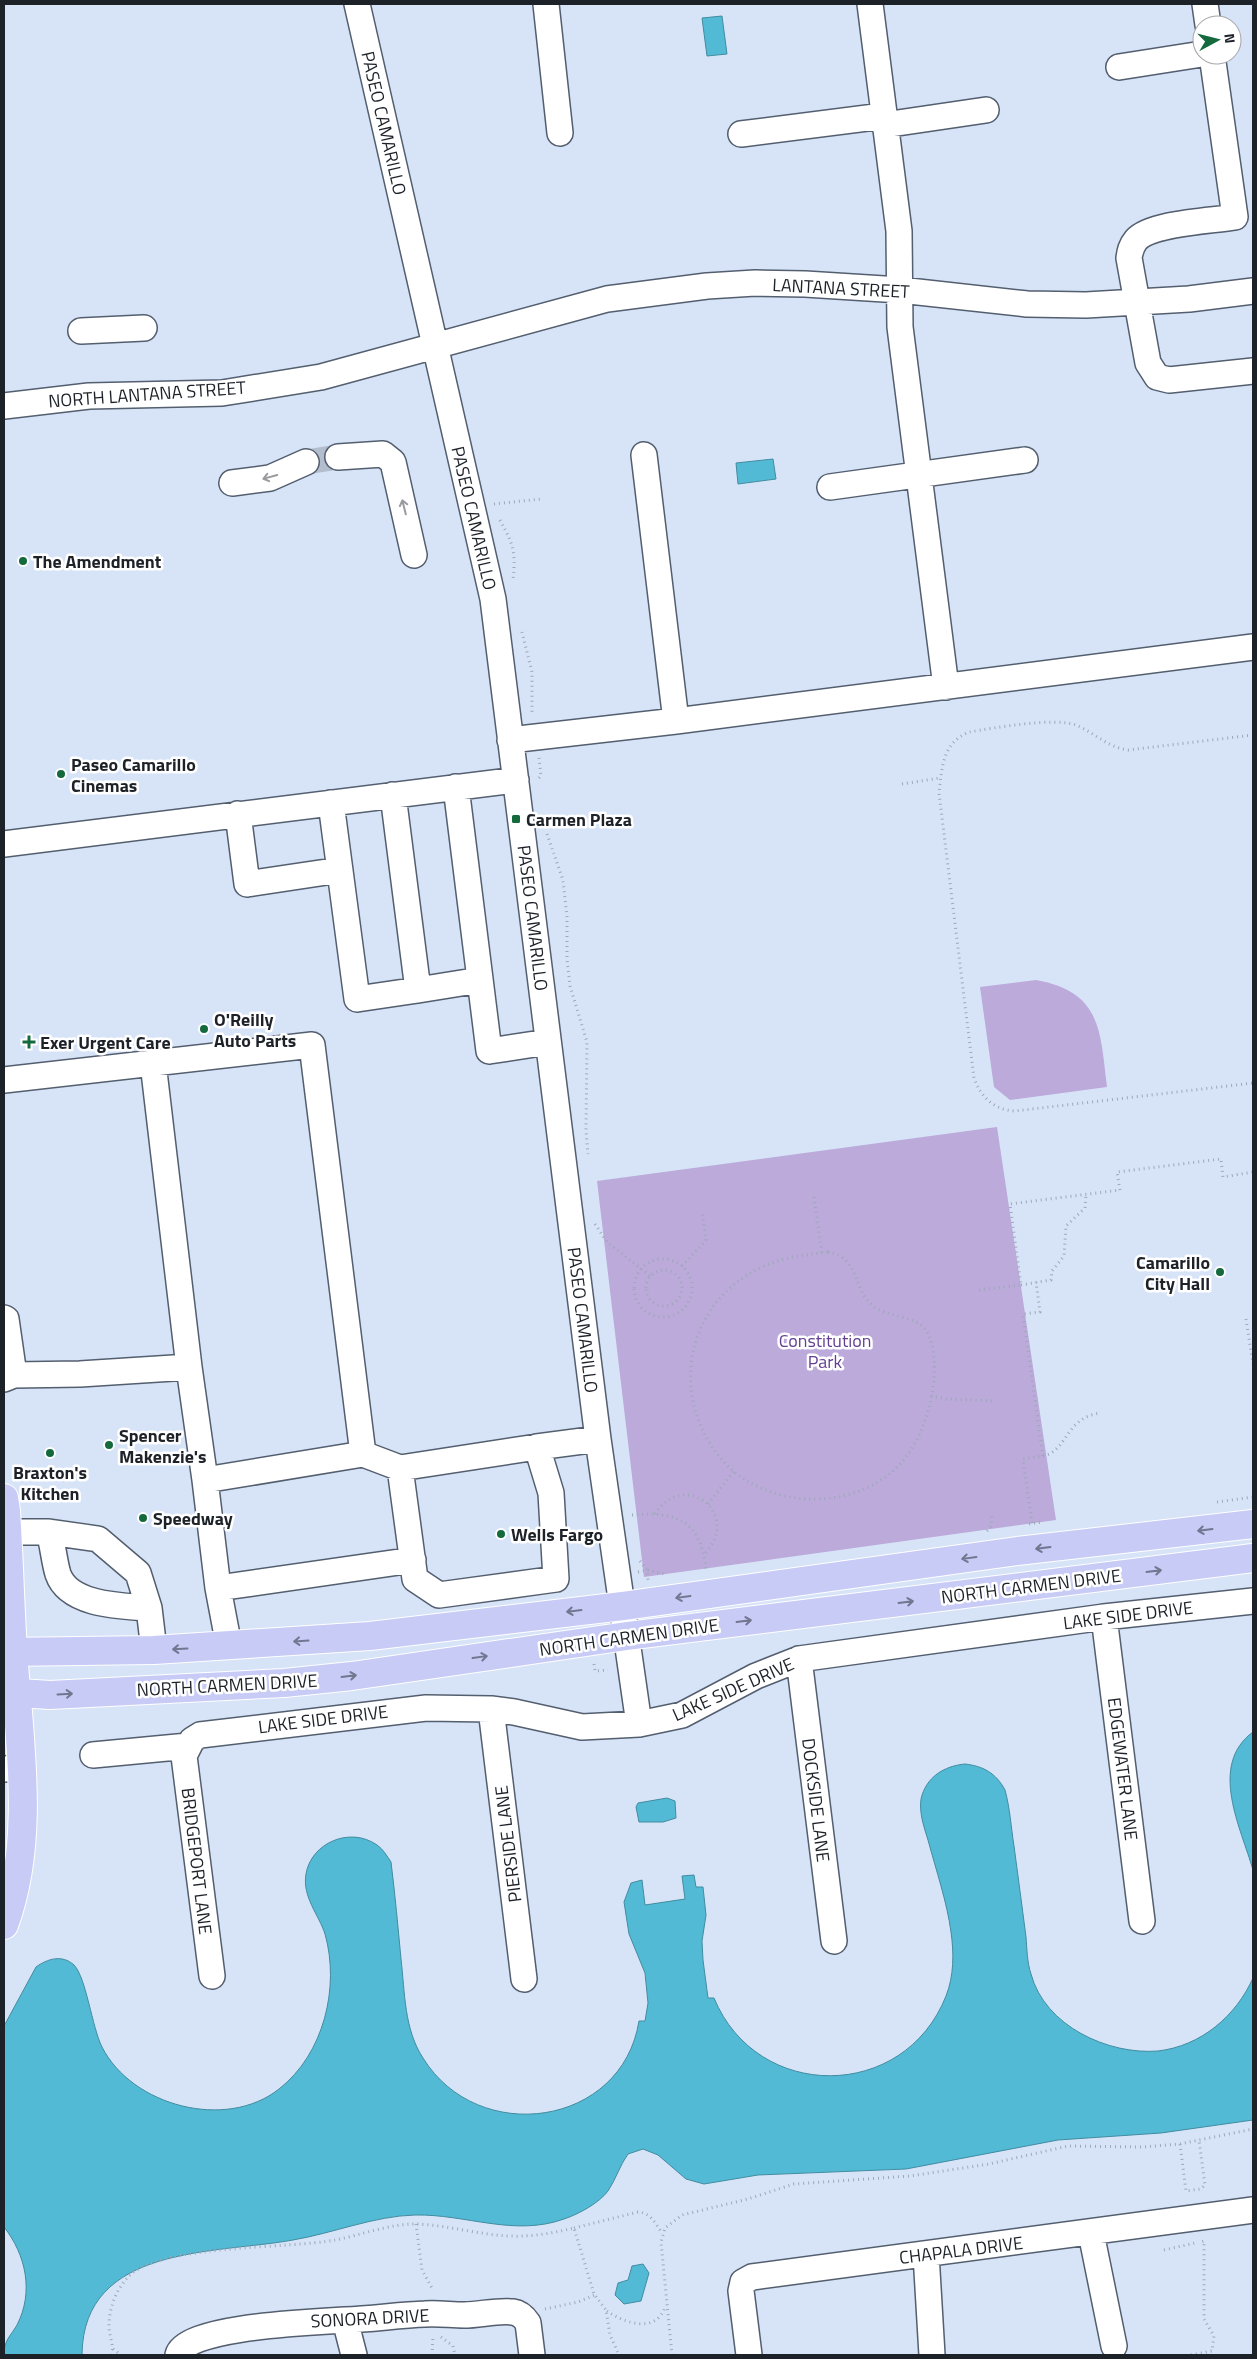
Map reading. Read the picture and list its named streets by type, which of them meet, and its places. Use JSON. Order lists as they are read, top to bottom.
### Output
{
  "streets": {
    "main road": ["NORTH CARMEN DRIVE"],
    "street": [
      "PASEO CAMARILLO",
      "LANTANA STREET",
      "NORTH LANTANA STREET",
      "LAKE SIDE DRIVE",
      "EDGEWATER LANE",
      "DOCKSIDE LANE",
      "PIERSIDE LANE",
      "BRIDGEPORT LANE",
      "CHAPALA DRIVE",
      "SONORA DRIVE"
    ]
  },
  "crossings": [
    ["PASEO CAMARILLO", "LANTANA STREET"],
    ["PASEO CAMARILLO", "NORTH LANTANA STREET"],
    ["PASEO CAMARILLO", "NORTH CARMEN DRIVE"],
    ["PASEO CAMARILLO", "LAKE SIDE DRIVE"],
    ["LANTANA STREET", "NORTH LANTANA STREET"],
    ["LAKE SIDE DRIVE", "EDGEWATER LANE"],
    ["LAKE SIDE DRIVE", "DOCKSIDE LANE"],
    ["LAKE SIDE DRIVE", "PIERSIDE LANE"],
    ["LAKE SIDE DRIVE", "BRIDGEPORT LANE"]
  ],
  "parks": ["Constitution Park"],
  "places": {
    "other": [
      "The Amendment",
      "Paseo Camarillo Cinemas",
      "O'Reilly Auto Parts",
      "Camarillo City Hall",
      "Spencer Makenzie's",
      "Braxton's Kitchen",
      "Speedway",
      "Wells Fargo"
    ],
    "transit": ["Carmen Plaza"],
    "health": ["Exer Urgent Care"]
  },
  "north": "right"
}
